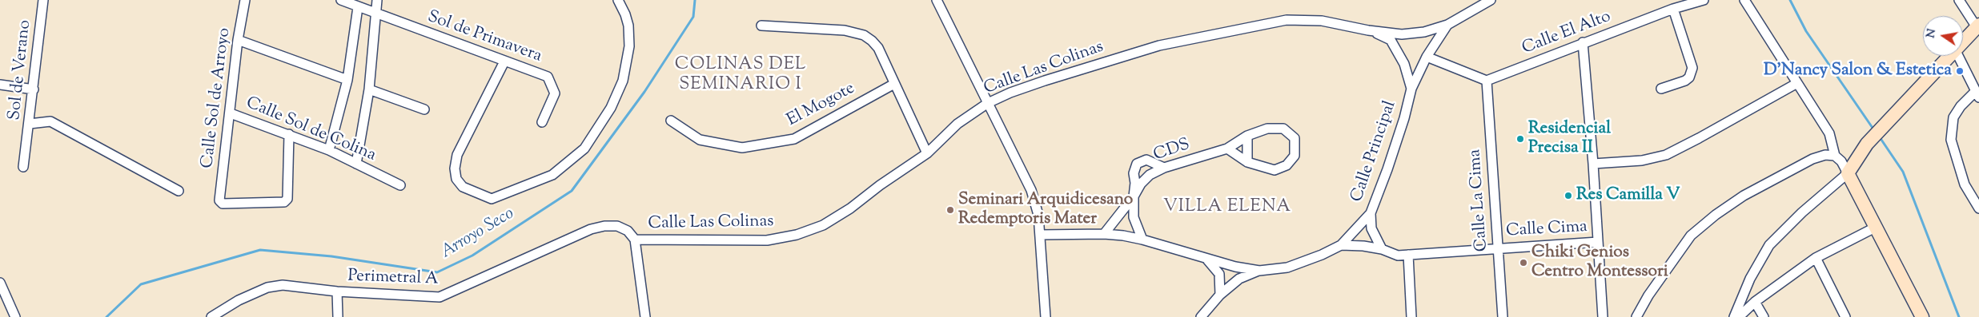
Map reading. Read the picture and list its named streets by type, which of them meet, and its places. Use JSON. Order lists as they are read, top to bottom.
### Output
{
  "streets": {
    "street": [
      "Calle El Alto",
      "Sol de Primavera",
      "Calle Las Colinas",
      "Sol de Verano",
      "Calle Sol de Arroyo",
      "El Mogote",
      "Calle Sol de Colina",
      "CDS",
      "Calle Principal",
      "Calle La Cima",
      "Calle Cima",
      "Perimetral A"
    ]
  },
  "crossings": [
    ["Calle El Alto", "Calle La Cima"],
    ["Calle Las Colinas", "Calle Principal"],
    ["Calle Las Colinas", "Perimetral A"],
    ["Calle Sol de Arroyo", "Calle Sol de Colina"],
    ["CDS", "Calle Principal"],
    ["Calle Principal", "Calle Cima"],
    ["Calle La Cima", "Calle Cima"]
  ],
  "districts": ["COLINAS DEL SEMINARIO I", "VILLA ELENA"],
  "water": ["Arroyo Seco"],
  "places": [
    "D'Nancy Salon & Estetica",
    "Residencial Precisa II",
    "Res Camilla V",
    "Seminari Arquidicesano Redemptoris Mater",
    "Chiki Genios Centro Montessori"
  ],
  "north": "left"
}
